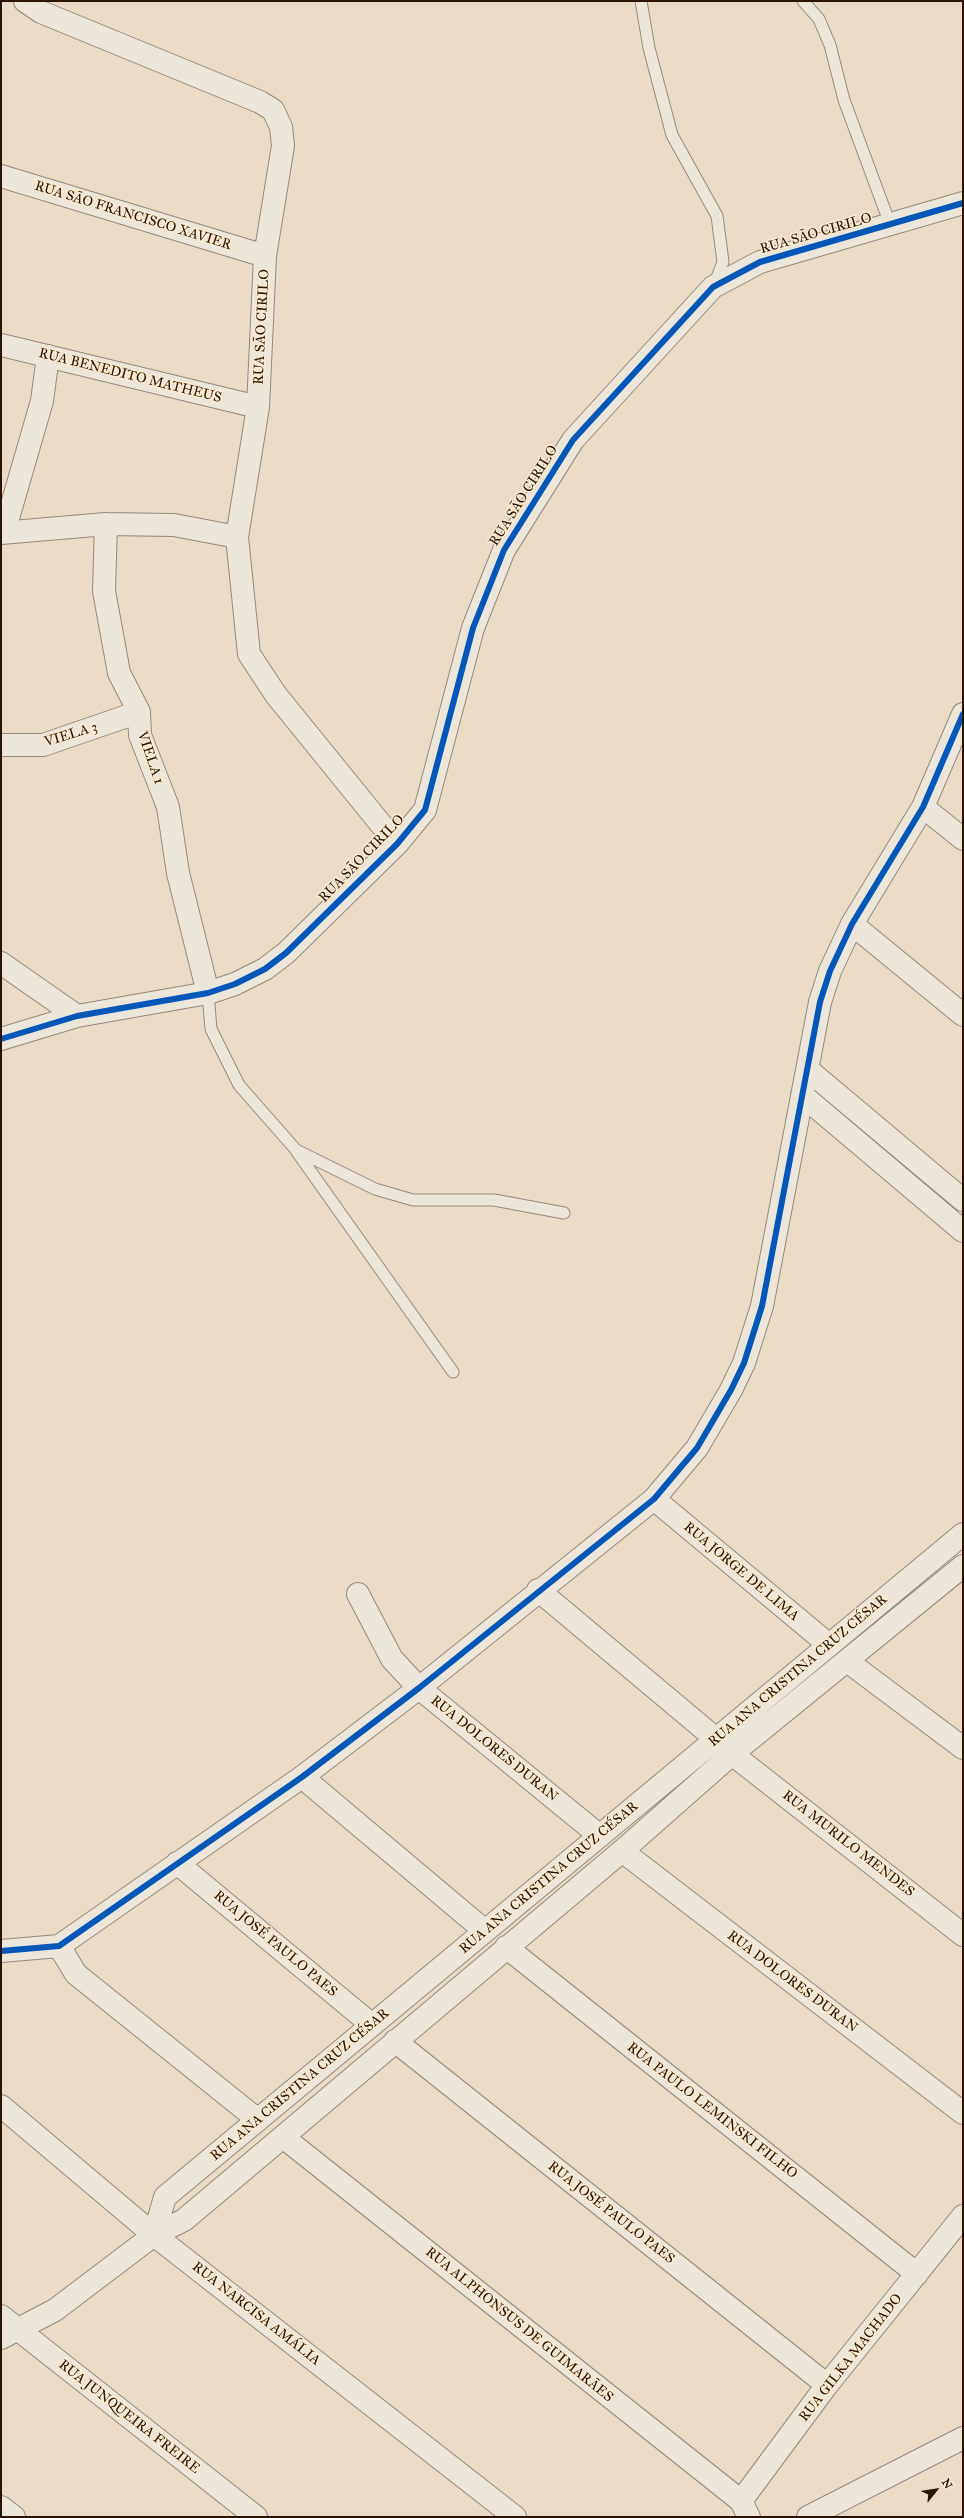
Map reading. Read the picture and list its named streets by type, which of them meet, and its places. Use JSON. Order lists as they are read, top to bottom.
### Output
{
  "streets": {
    "street": [
      "RUA SÃO FRANCISCO XAVIER",
      "RUA SÃO CIRILO",
      "RUA BENEDITO MATHEUS",
      "VIELA 3",
      "VIELA 1",
      "RUA JORGE DE LIMA",
      "RUA ANA CRISTINA CRUZ CÉSAR",
      "RUA DOLORES DURAN",
      "RUA MURILO MENDES",
      "RUA JOSÉ PAULO PAES",
      "RUA PAULO LEMINSKI FILHO",
      "RUA NARCISA AMÁLIA",
      "RUA ALPHONSUS DE GUIMARÃES",
      "RUA GILKA MACHADO",
      "RUA JUNQUEIRA FREIRE"
    ]
  },
  "crossings": [
    ["RUA SÃO FRANCISCO XAVIER", "RUA SÃO CIRILO"],
    ["RUA SÃO CIRILO", "RUA BENEDITO MATHEUS"],
    ["RUA SÃO CIRILO", "VIELA 1"],
    ["VIELA 3", "VIELA 1"],
    ["RUA JORGE DE LIMA", "RUA ANA CRISTINA CRUZ CÉSAR"],
    ["RUA ANA CRISTINA CRUZ CÉSAR", "RUA DOLORES DURAN"],
    ["RUA ANA CRISTINA CRUZ CÉSAR", "RUA MURILO MENDES"],
    ["RUA ANA CRISTINA CRUZ CÉSAR", "RUA JOSÉ PAULO PAES"],
    ["RUA ANA CRISTINA CRUZ CÉSAR", "RUA PAULO LEMINSKI FILHO"],
    ["RUA ANA CRISTINA CRUZ CÉSAR", "RUA NARCISA AMÁLIA"],
    ["RUA ANA CRISTINA CRUZ CÉSAR", "RUA ALPHONSUS DE GUIMARÃES"],
    ["RUA ANA CRISTINA CRUZ CÉSAR", "RUA JUNQUEIRA FREIRE"],
    ["RUA JOSÉ PAULO PAES", "RUA GILKA MACHADO"],
    ["RUA PAULO LEMINSKI FILHO", "RUA GILKA MACHADO"],
    ["RUA ALPHONSUS DE GUIMARÃES", "RUA GILKA MACHADO"]
  ],
  "north": "top right"
}
